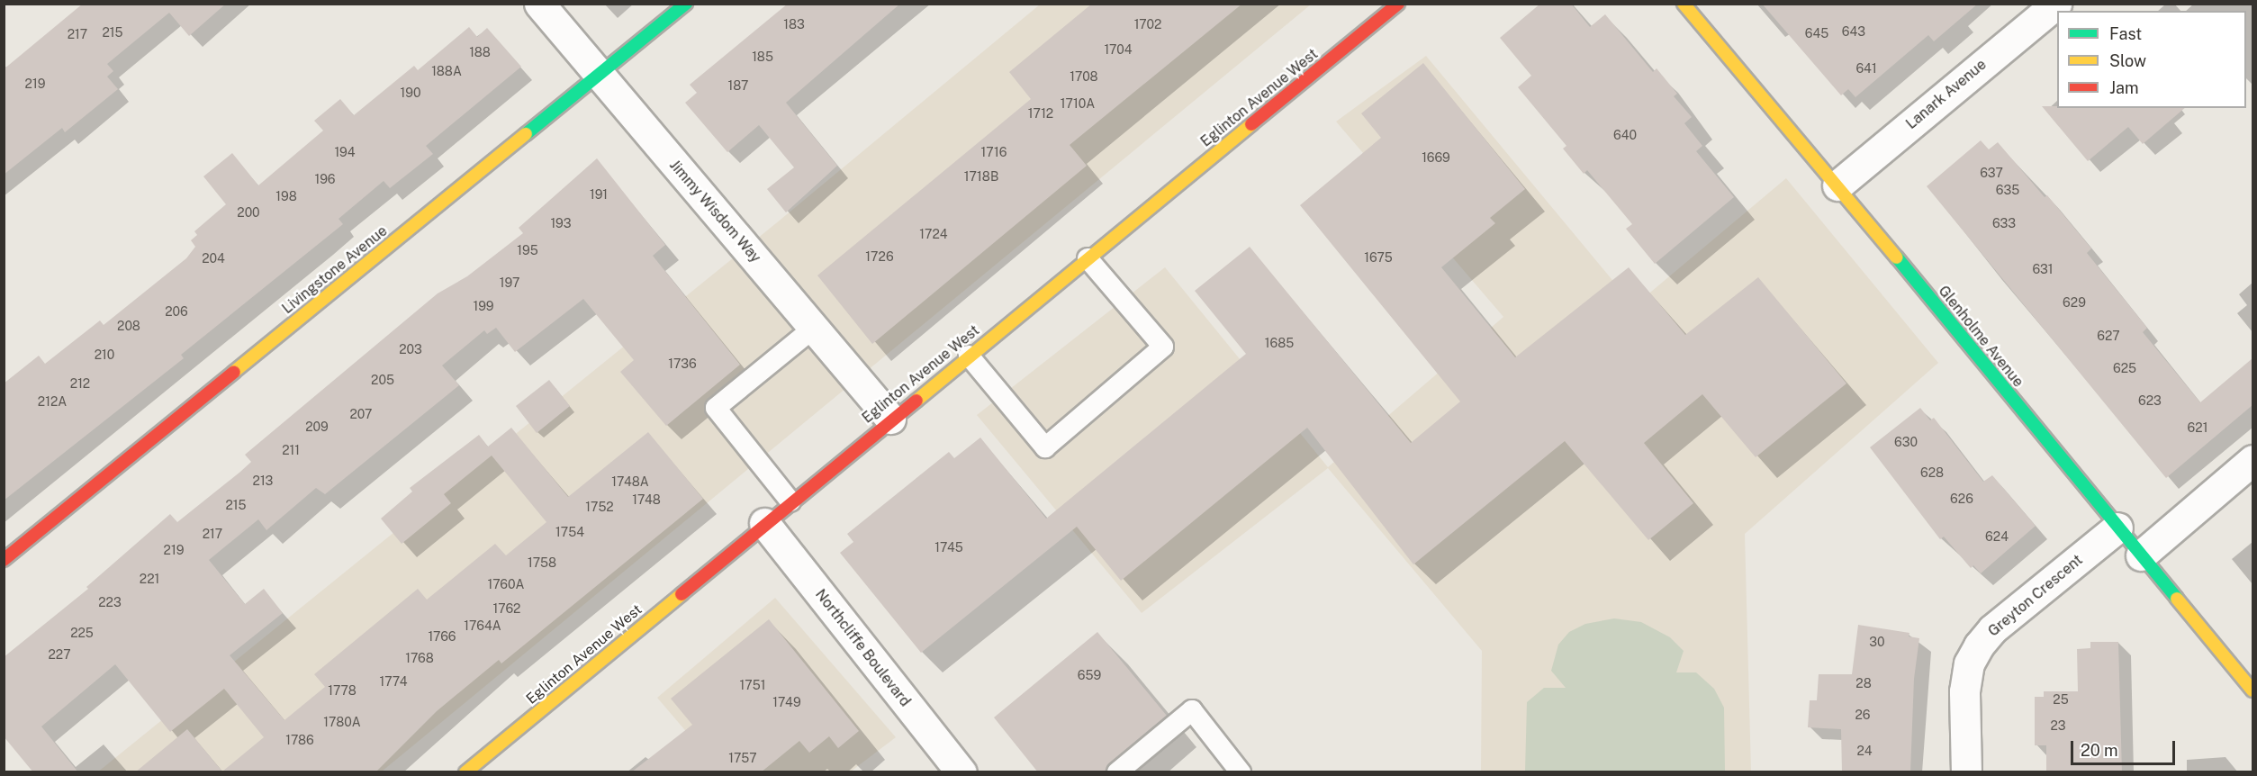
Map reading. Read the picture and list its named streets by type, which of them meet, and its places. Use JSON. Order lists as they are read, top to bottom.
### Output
{
  "streets": {
    "street": [
      "Lanark Avenue",
      "Eglinton Avenue West",
      "Jimmy Wisdom Way",
      "Livingstone Avenue",
      "Glenholme Avenue",
      "Greyton Crescent",
      "Northcliffe Boulevard"
    ]
  },
  "crossings": [
    ["Lanark Avenue", "Glenholme Avenue"],
    ["Eglinton Avenue West", "Jimmy Wisdom Way"],
    ["Eglinton Avenue West", "Northcliffe Boulevard"],
    ["Jimmy Wisdom Way", "Livingstone Avenue"],
    ["Glenholme Avenue", "Greyton Crescent"]
  ],
  "house_numbers": [
    "183",
    "1702",
    "643",
    "215",
    "645",
    "217",
    "1704",
    "188",
    "185",
    "641",
    "188A",
    "1708",
    "219",
    "187",
    "190",
    "1710A",
    "1712",
    "640",
    "194",
    "1716",
    "1669",
    "637",
    "1718B",
    "196",
    "635",
    "191",
    "198",
    "200",
    "193",
    "633",
    "1724",
    "195",
    "1726",
    "1675",
    "204",
    "631",
    "197",
    "629",
    "199",
    "206",
    "208",
    "627",
    "1685",
    "203",
    "210",
    "1736",
    "625",
    "205",
    "212",
    "623",
    "212A",
    "207",
    "209",
    "621",
    "630",
    "211",
    "628",
    "213",
    "1748A",
    "626",
    "1748",
    "215",
    "1752",
    "1754",
    "217",
    "624",
    "1745",
    "219",
    "1758",
    "221",
    "1760A",
    "223",
    "1762",
    "1764A",
    "225",
    "1766",
    "30",
    "227",
    "1768",
    "659",
    "1774",
    "28",
    "1751",
    "1778",
    "25",
    "1749",
    "26",
    "1780A",
    "23",
    "1786",
    "24",
    "1757"
  ],
  "legend": ["Fast", "Slow", "Jam"],
  "scale_bar": "20 m"
}
